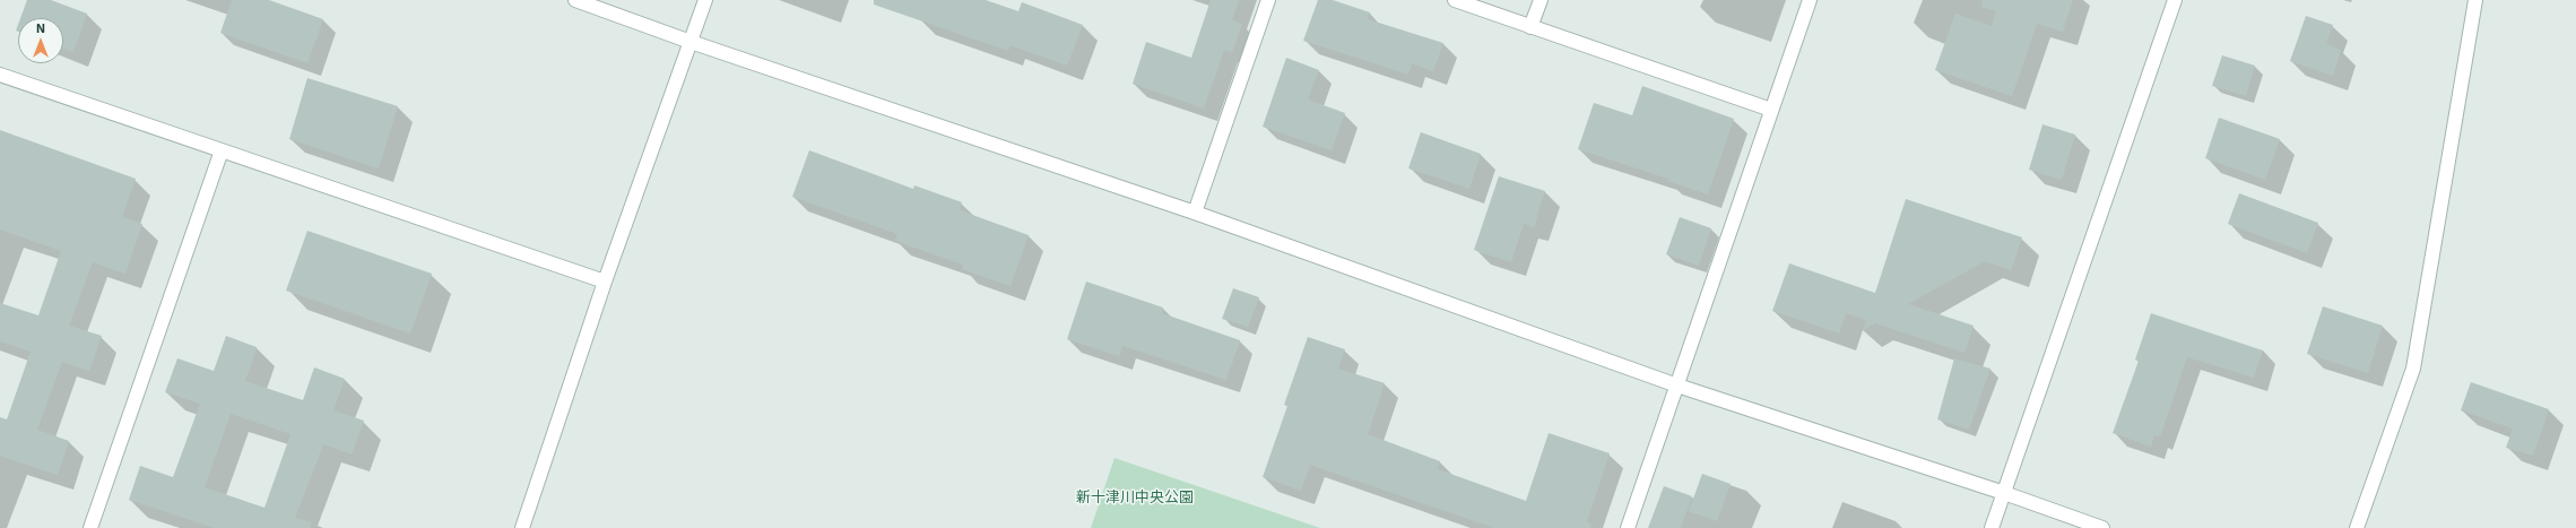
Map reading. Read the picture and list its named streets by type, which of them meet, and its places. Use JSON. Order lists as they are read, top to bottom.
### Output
{
  "parks": ["新十津川中央公園"],
  "north": "top"
}
